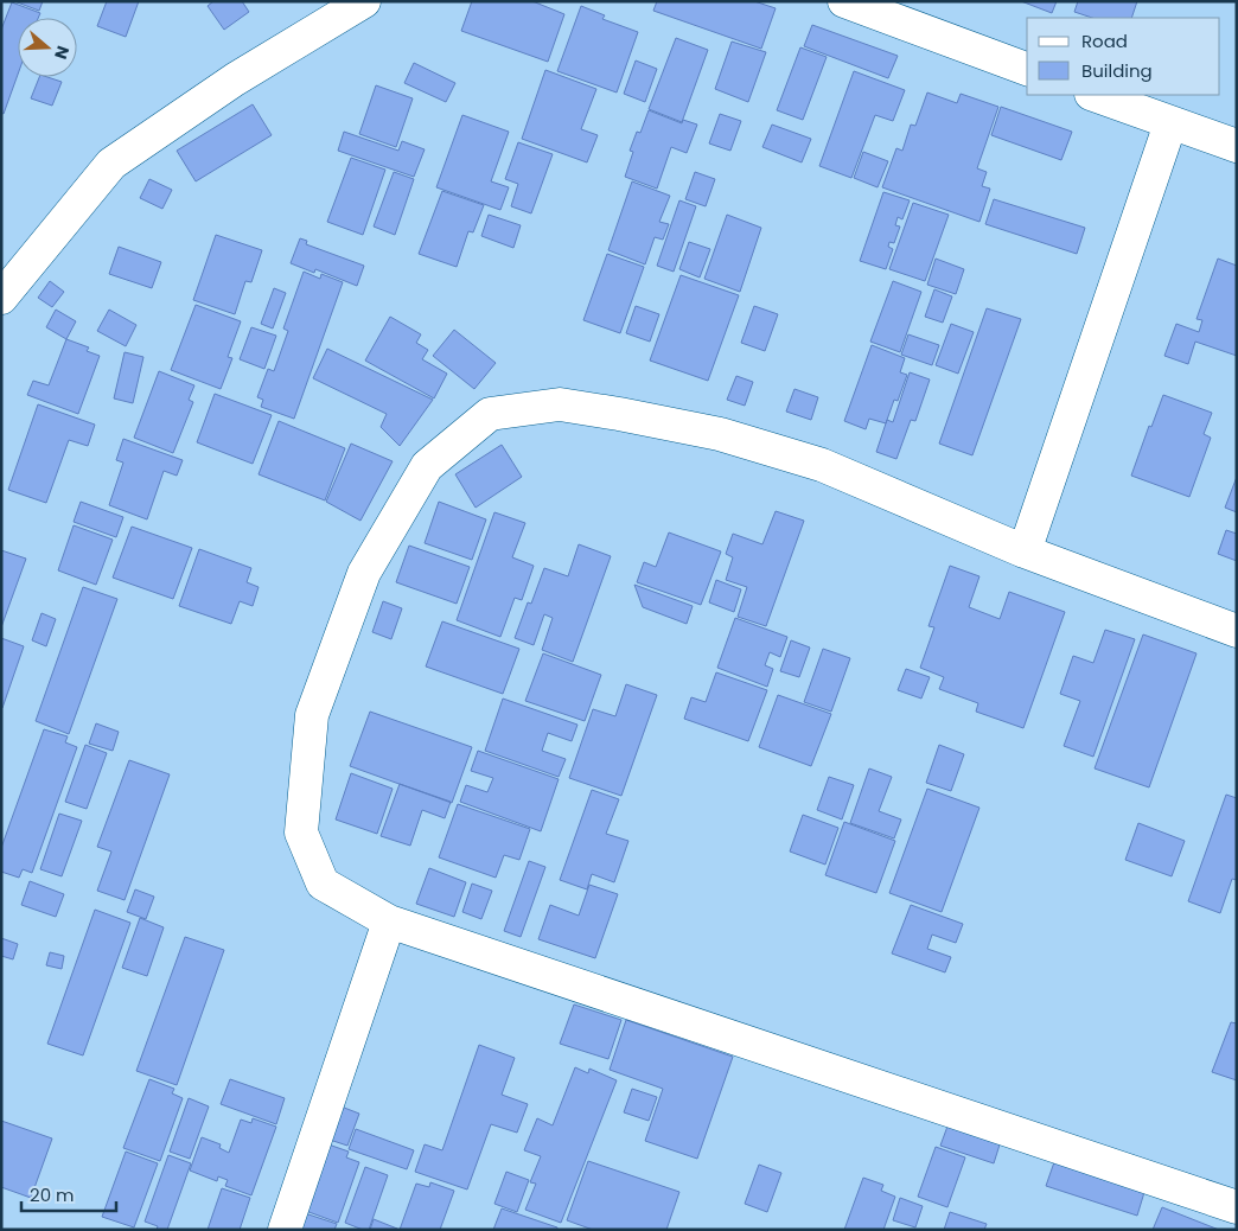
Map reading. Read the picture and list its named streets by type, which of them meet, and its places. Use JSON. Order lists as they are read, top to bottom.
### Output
{
  "legend": ["Road", "Building"],
  "scale_bar": "20 m",
  "north": "right"
}
